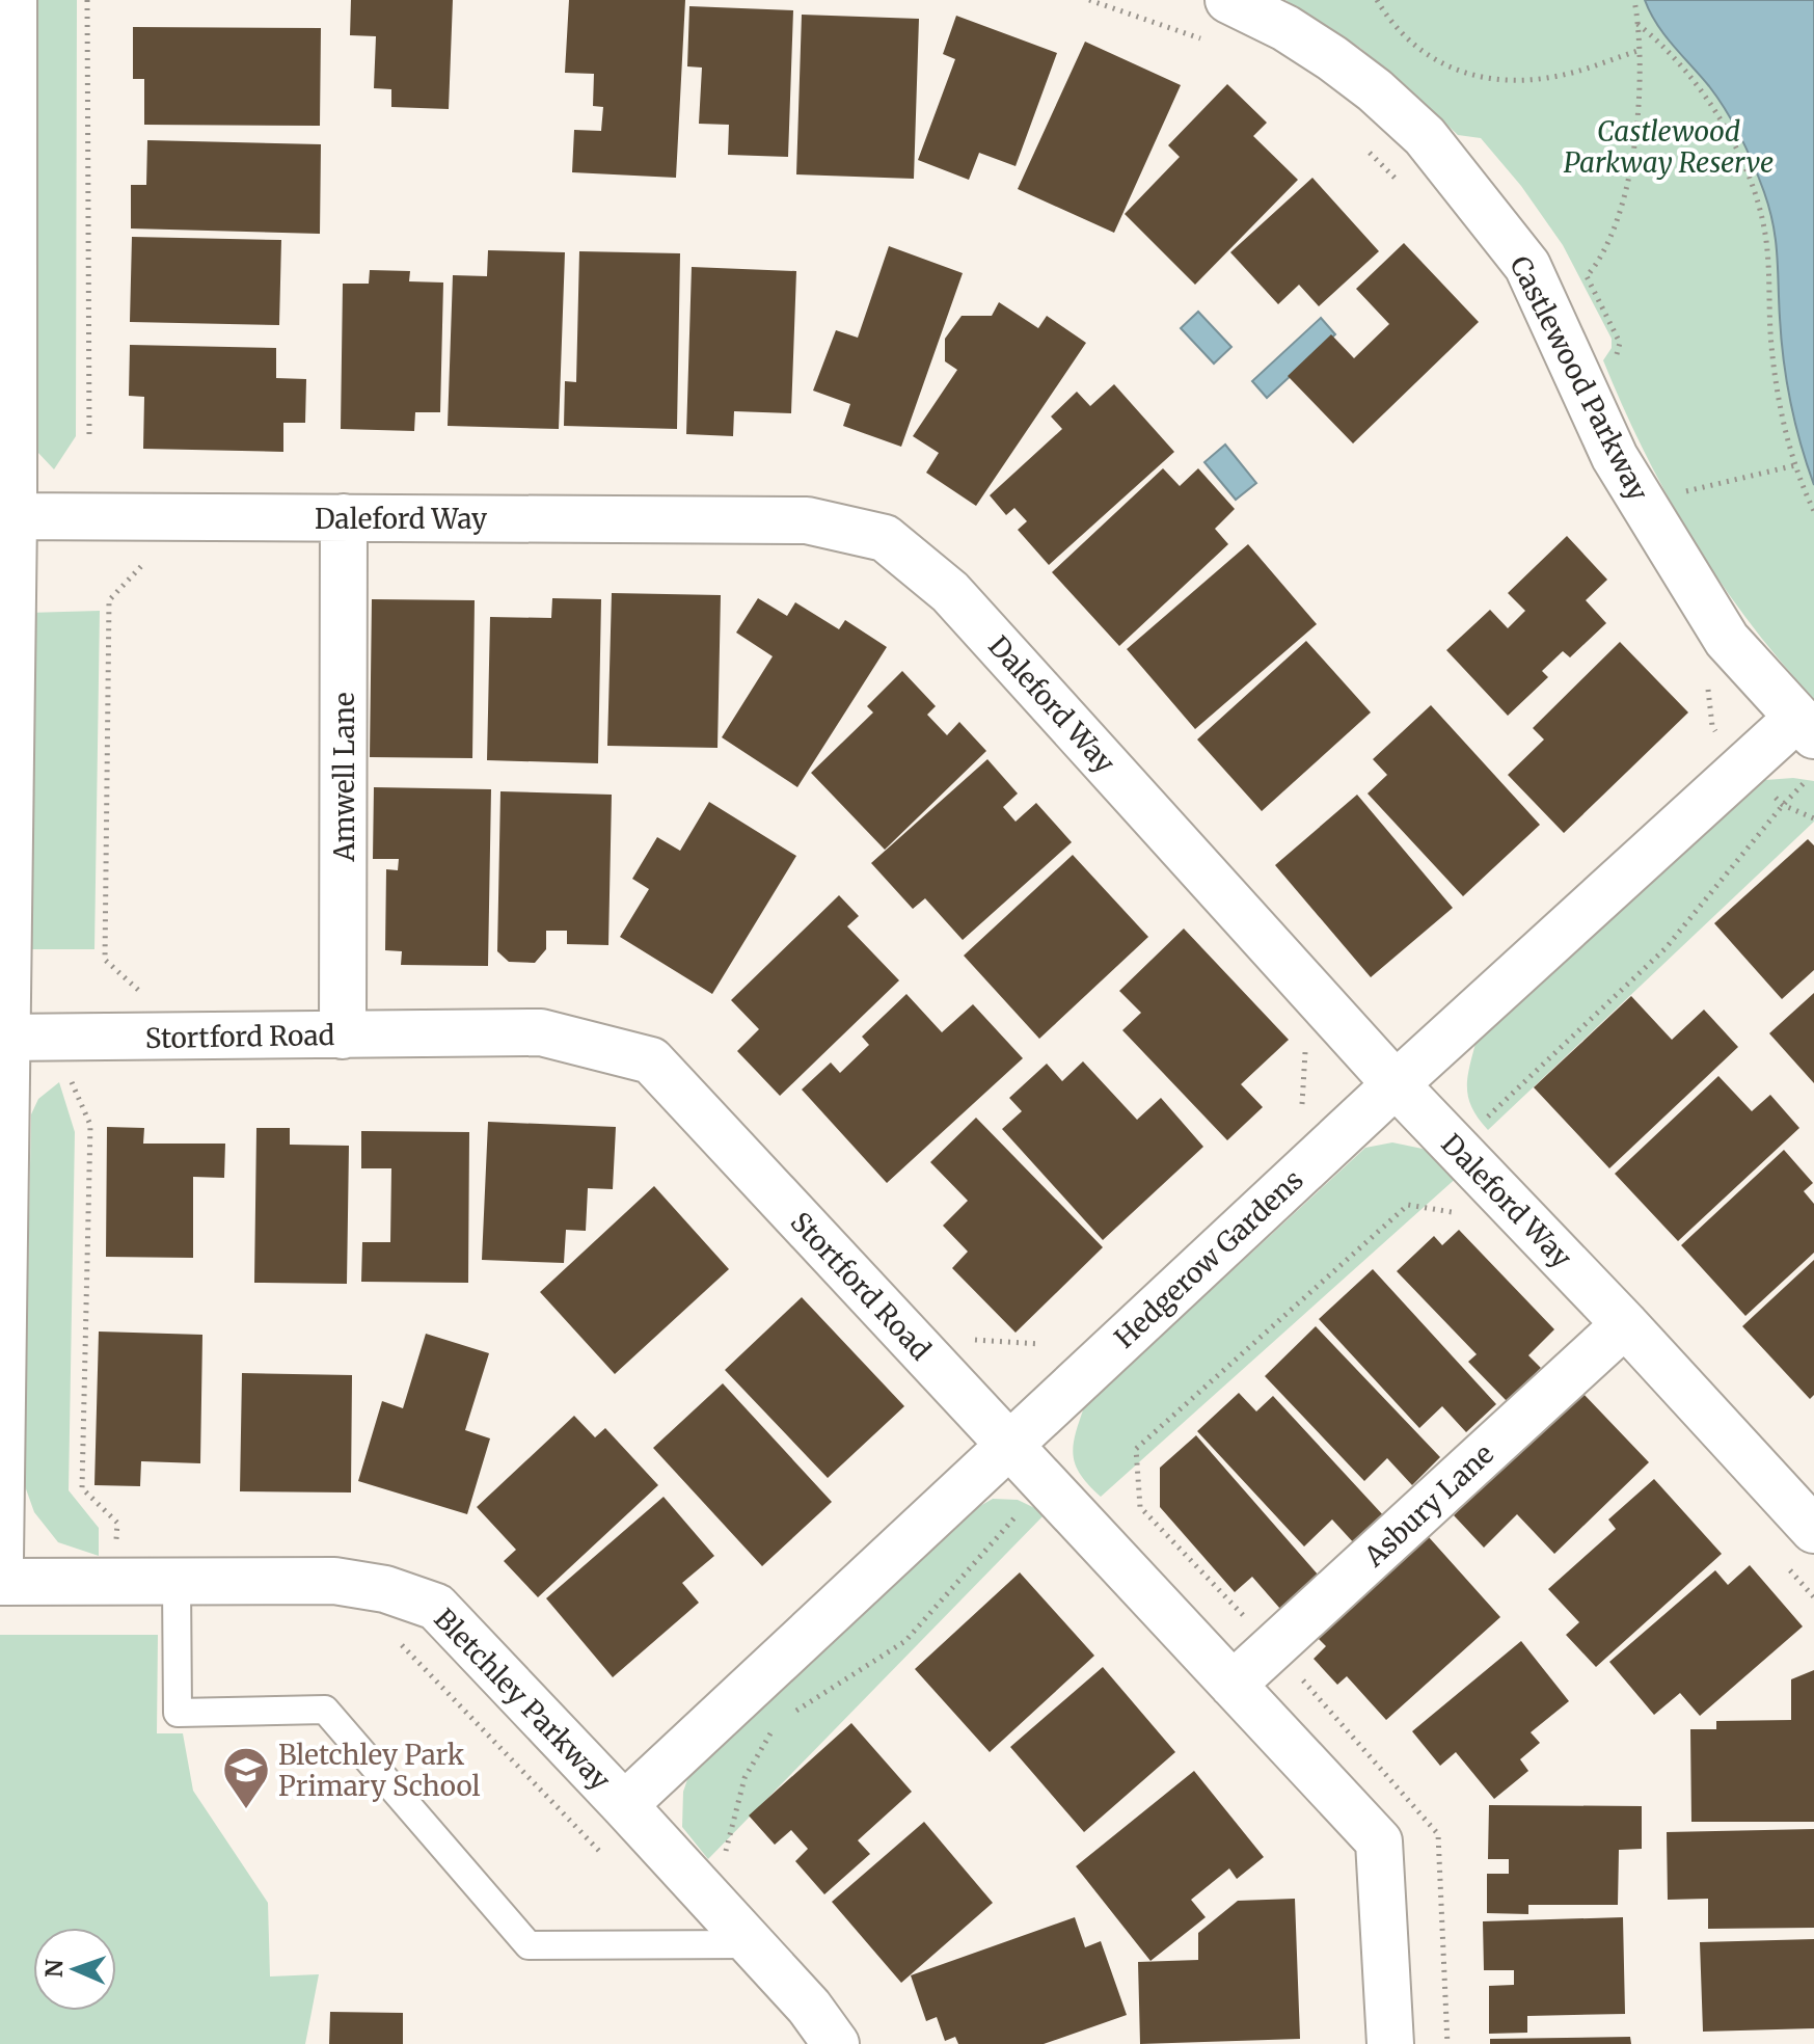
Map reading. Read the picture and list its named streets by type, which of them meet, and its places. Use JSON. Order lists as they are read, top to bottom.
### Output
{
  "streets": {
    "street": [
      "Castlewood Parkway",
      "Daleford Way",
      "Amwell Lane",
      "Stortford Road",
      "Hedgerow Gardens",
      "Asbury Lane",
      "Bletchley Parkway"
    ]
  },
  "crossings": [
    ["Castlewood Parkway", "Hedgerow Gardens"],
    ["Daleford Way", "Amwell Lane"],
    ["Daleford Way", "Hedgerow Gardens"],
    ["Daleford Way", "Asbury Lane"],
    ["Amwell Lane", "Stortford Road"],
    ["Stortford Road", "Hedgerow Gardens"],
    ["Stortford Road", "Asbury Lane"],
    ["Hedgerow Gardens", "Bletchley Parkway"]
  ],
  "parks": ["Castlewood Parkway Reserve"],
  "places": {
    "school or university": ["Bletchley Park Primary School"]
  },
  "north": "left"
}
